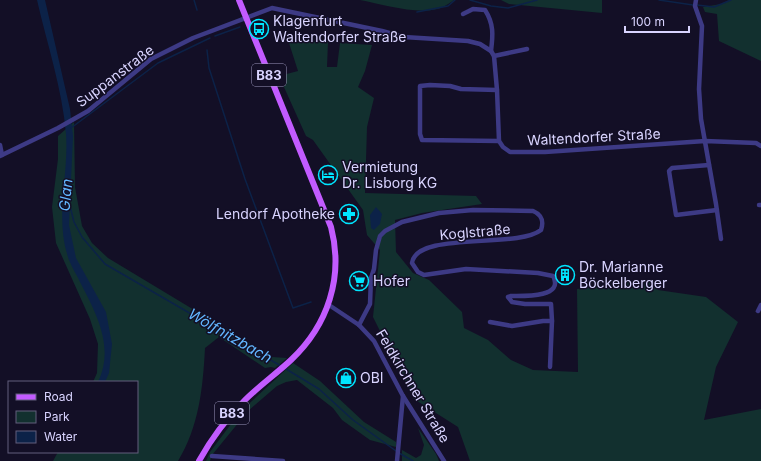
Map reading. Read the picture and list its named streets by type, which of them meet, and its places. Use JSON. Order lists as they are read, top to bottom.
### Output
{
  "streets": {
    "main road": ["B83"],
    "street": [
      "Suppanstraße",
      "Waltendorfer Straße",
      "Koglstraße",
      "Feldkirchner Straße"
    ]
  },
  "crossings": [
    ["B83", "Suppanstraße"],
    ["B83", "Feldkirchner Straße"],
    ["Koglstraße", "Feldkirchner Straße"]
  ],
  "water": ["Glan", "Wölfnitzbach"],
  "places": {
    "bus stop": ["Klagenfurt Waltendorfer Straße"],
    "hotel": ["Vermietung Dr. Lisborg KG"],
    "pharmacy": ["Lendorf Apotheke"],
    "building": ["Dr. Marianne Böckelberger"],
    "supermarket": ["Hofer"],
    "shop": ["OBI"]
  },
  "legend": ["Road", "Park", "Water"],
  "scale_bar": "100 m"
}
